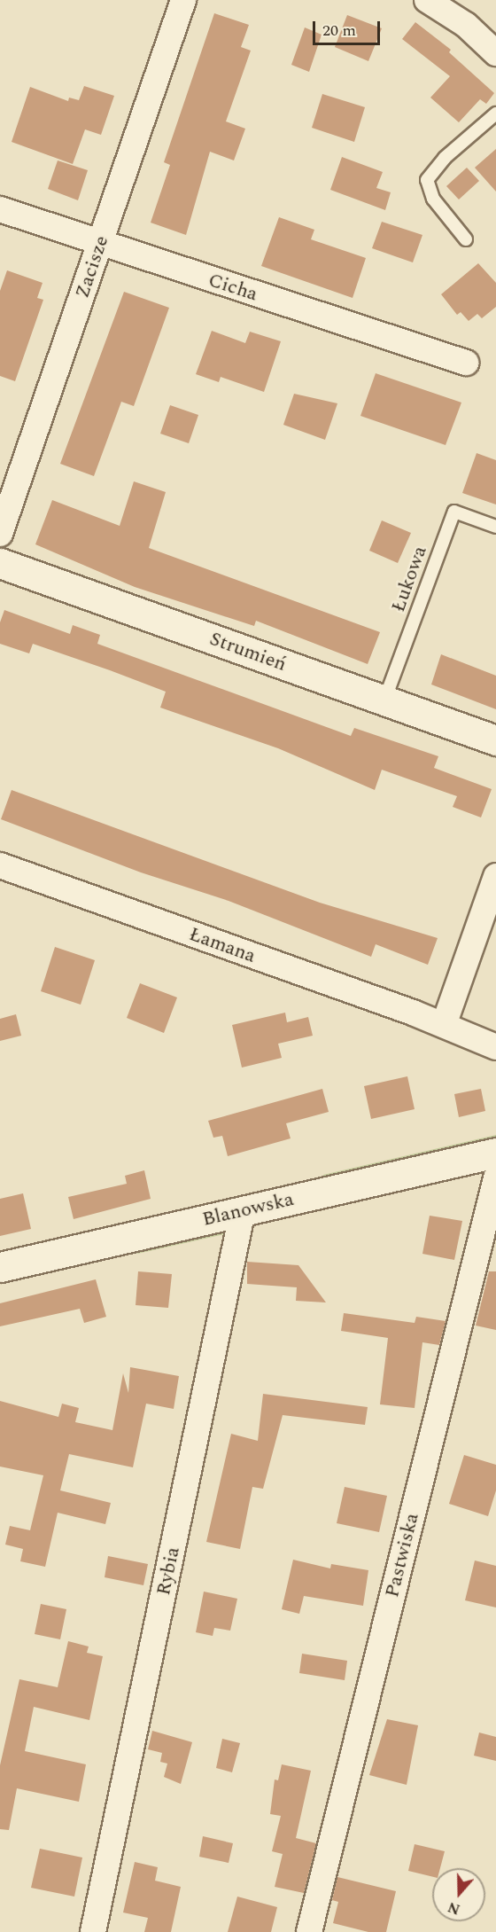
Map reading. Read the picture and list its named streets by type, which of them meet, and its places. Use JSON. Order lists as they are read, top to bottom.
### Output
{
  "streets": {
    "street": [
      "Zacisze",
      "Cicha",
      "Strumień",
      "Łamana",
      "Blanowska",
      "Pastwiska",
      "Rybia"
    ],
    "lane": ["Łukowa"]
  },
  "crossings": [
    ["Zacisze", "Cicha"],
    ["Łukowa", "Strumień"],
    ["Blanowska", "Rybia"]
  ],
  "scale_bar": "20 m",
  "north": "bottom"
}
